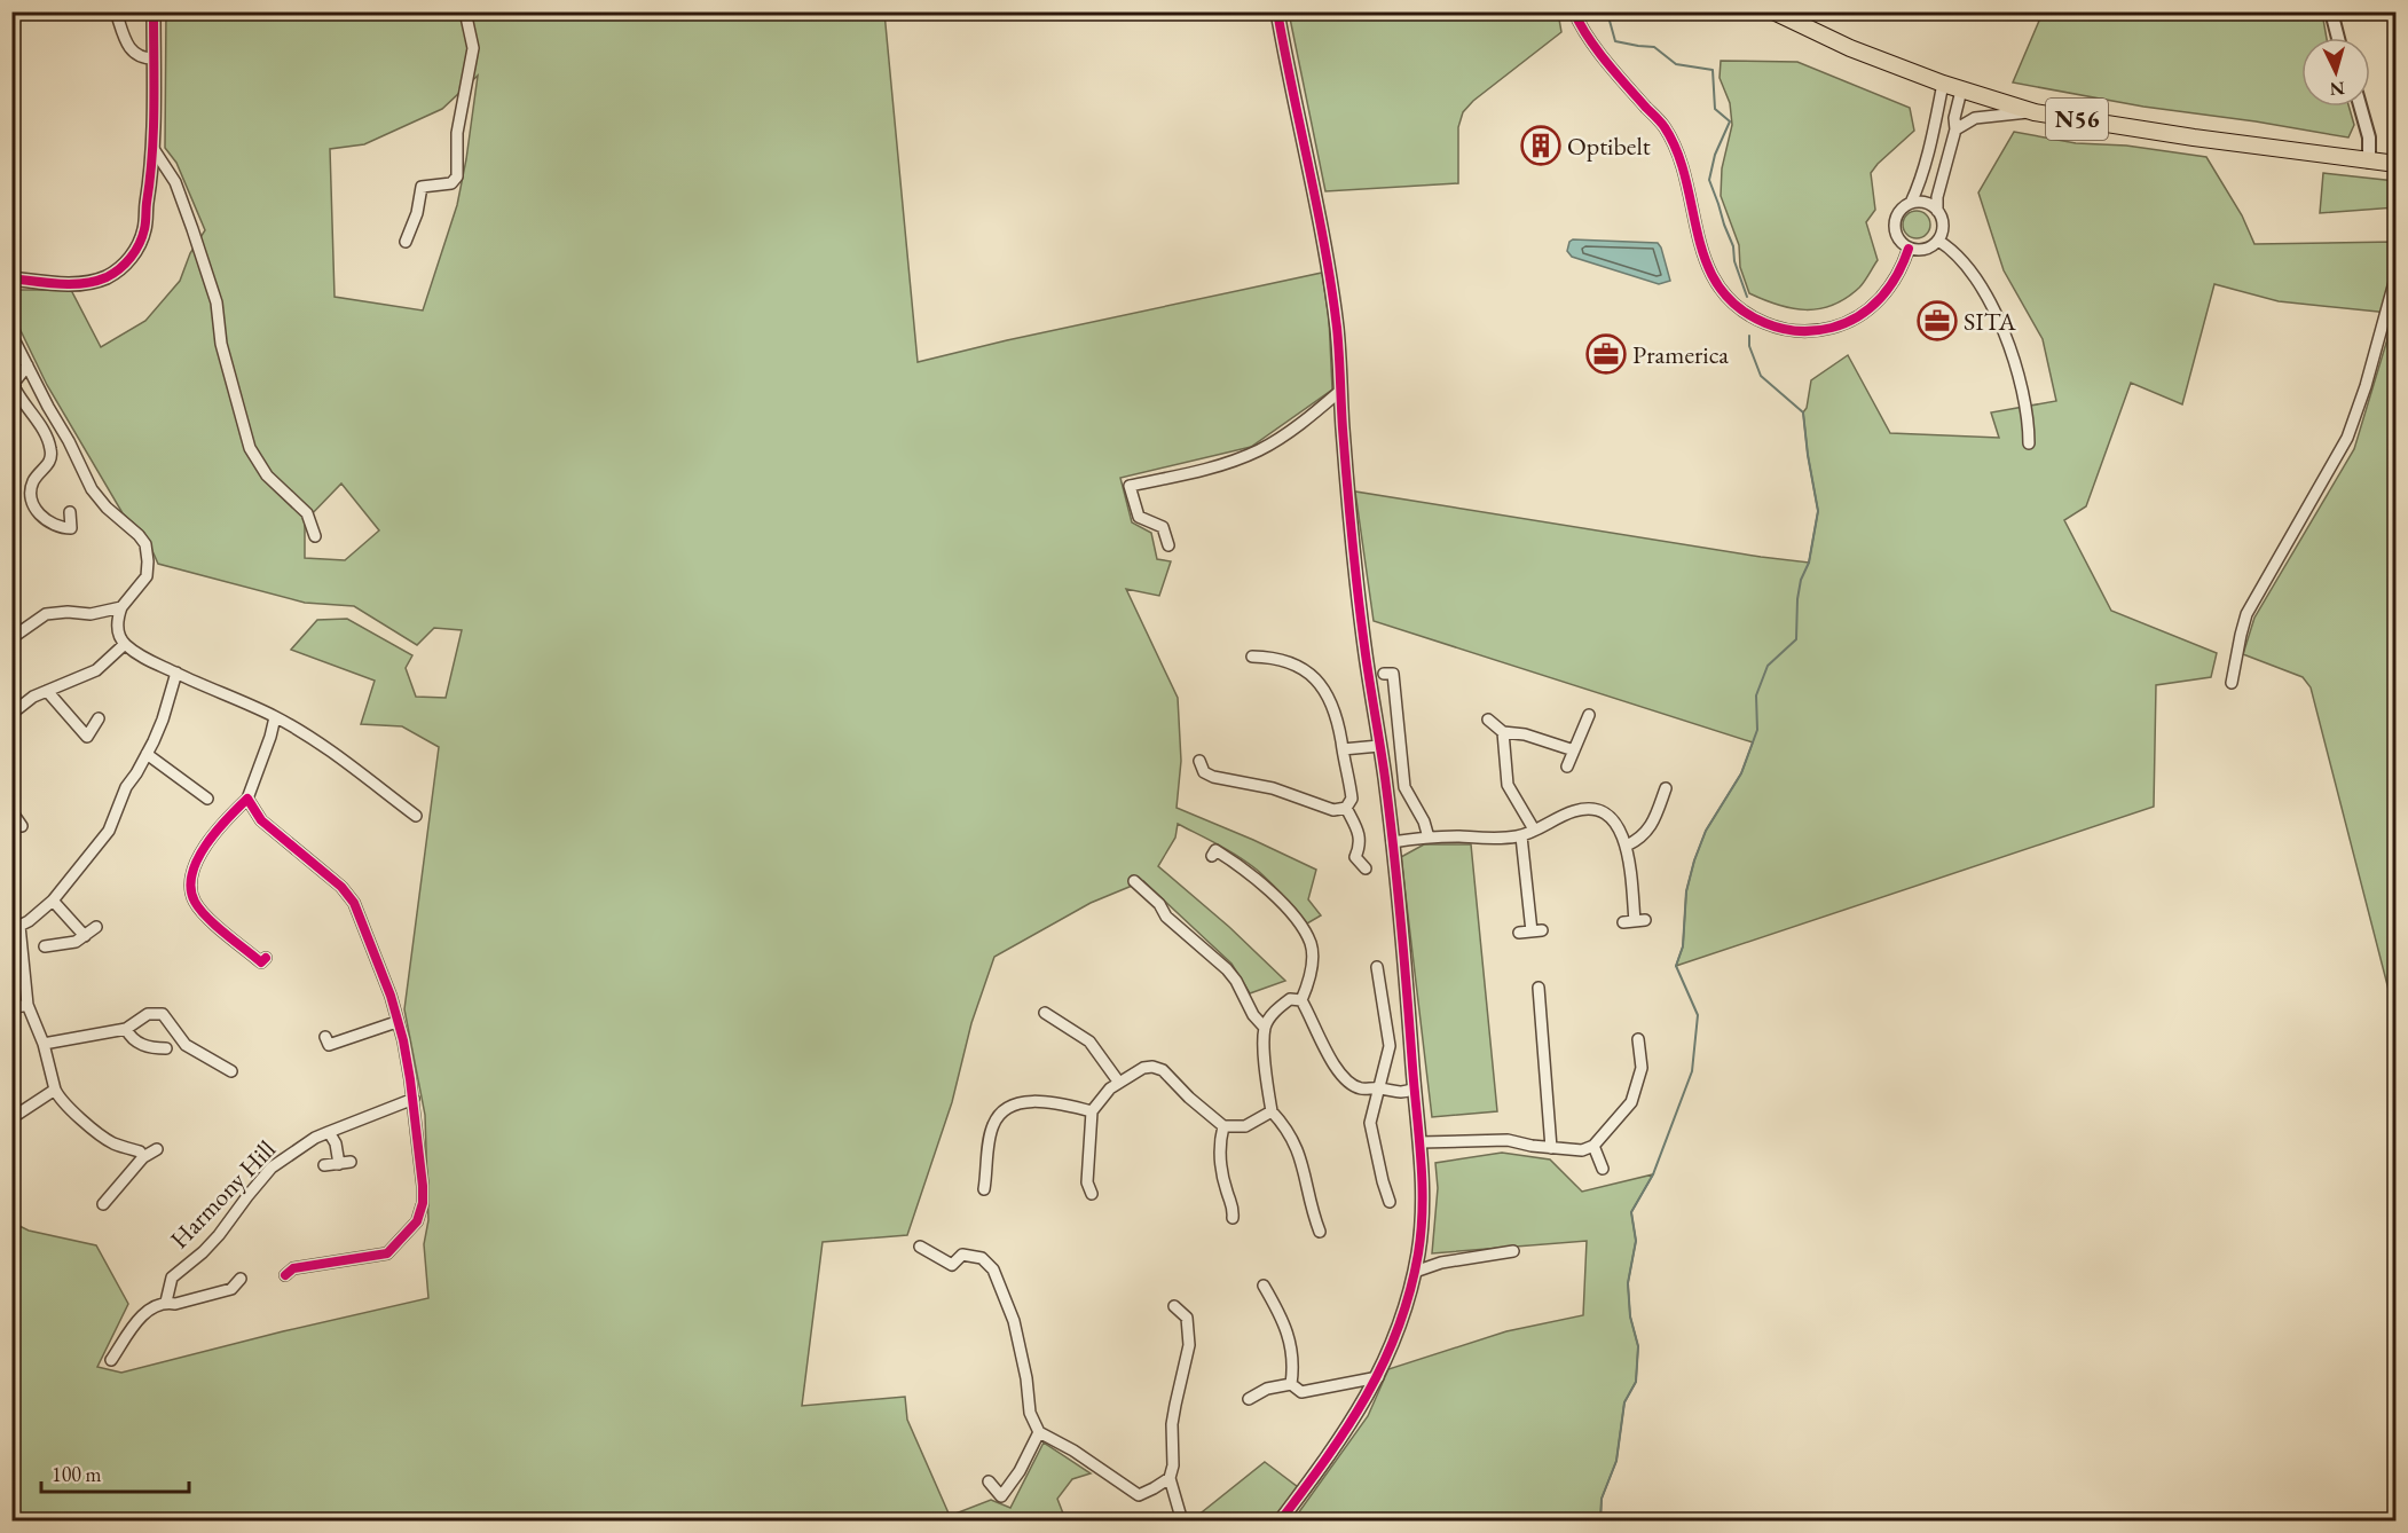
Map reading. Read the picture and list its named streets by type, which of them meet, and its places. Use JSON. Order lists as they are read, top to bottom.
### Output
{
  "streets": {
    "main road": ["N56"],
    "street": ["Harmony Hill"]
  },
  "places": {
    "building": ["Optibelt"],
    "office": ["SITA", "Pramerica"]
  },
  "scale_bar": "100 m",
  "north": "bottom"
}
